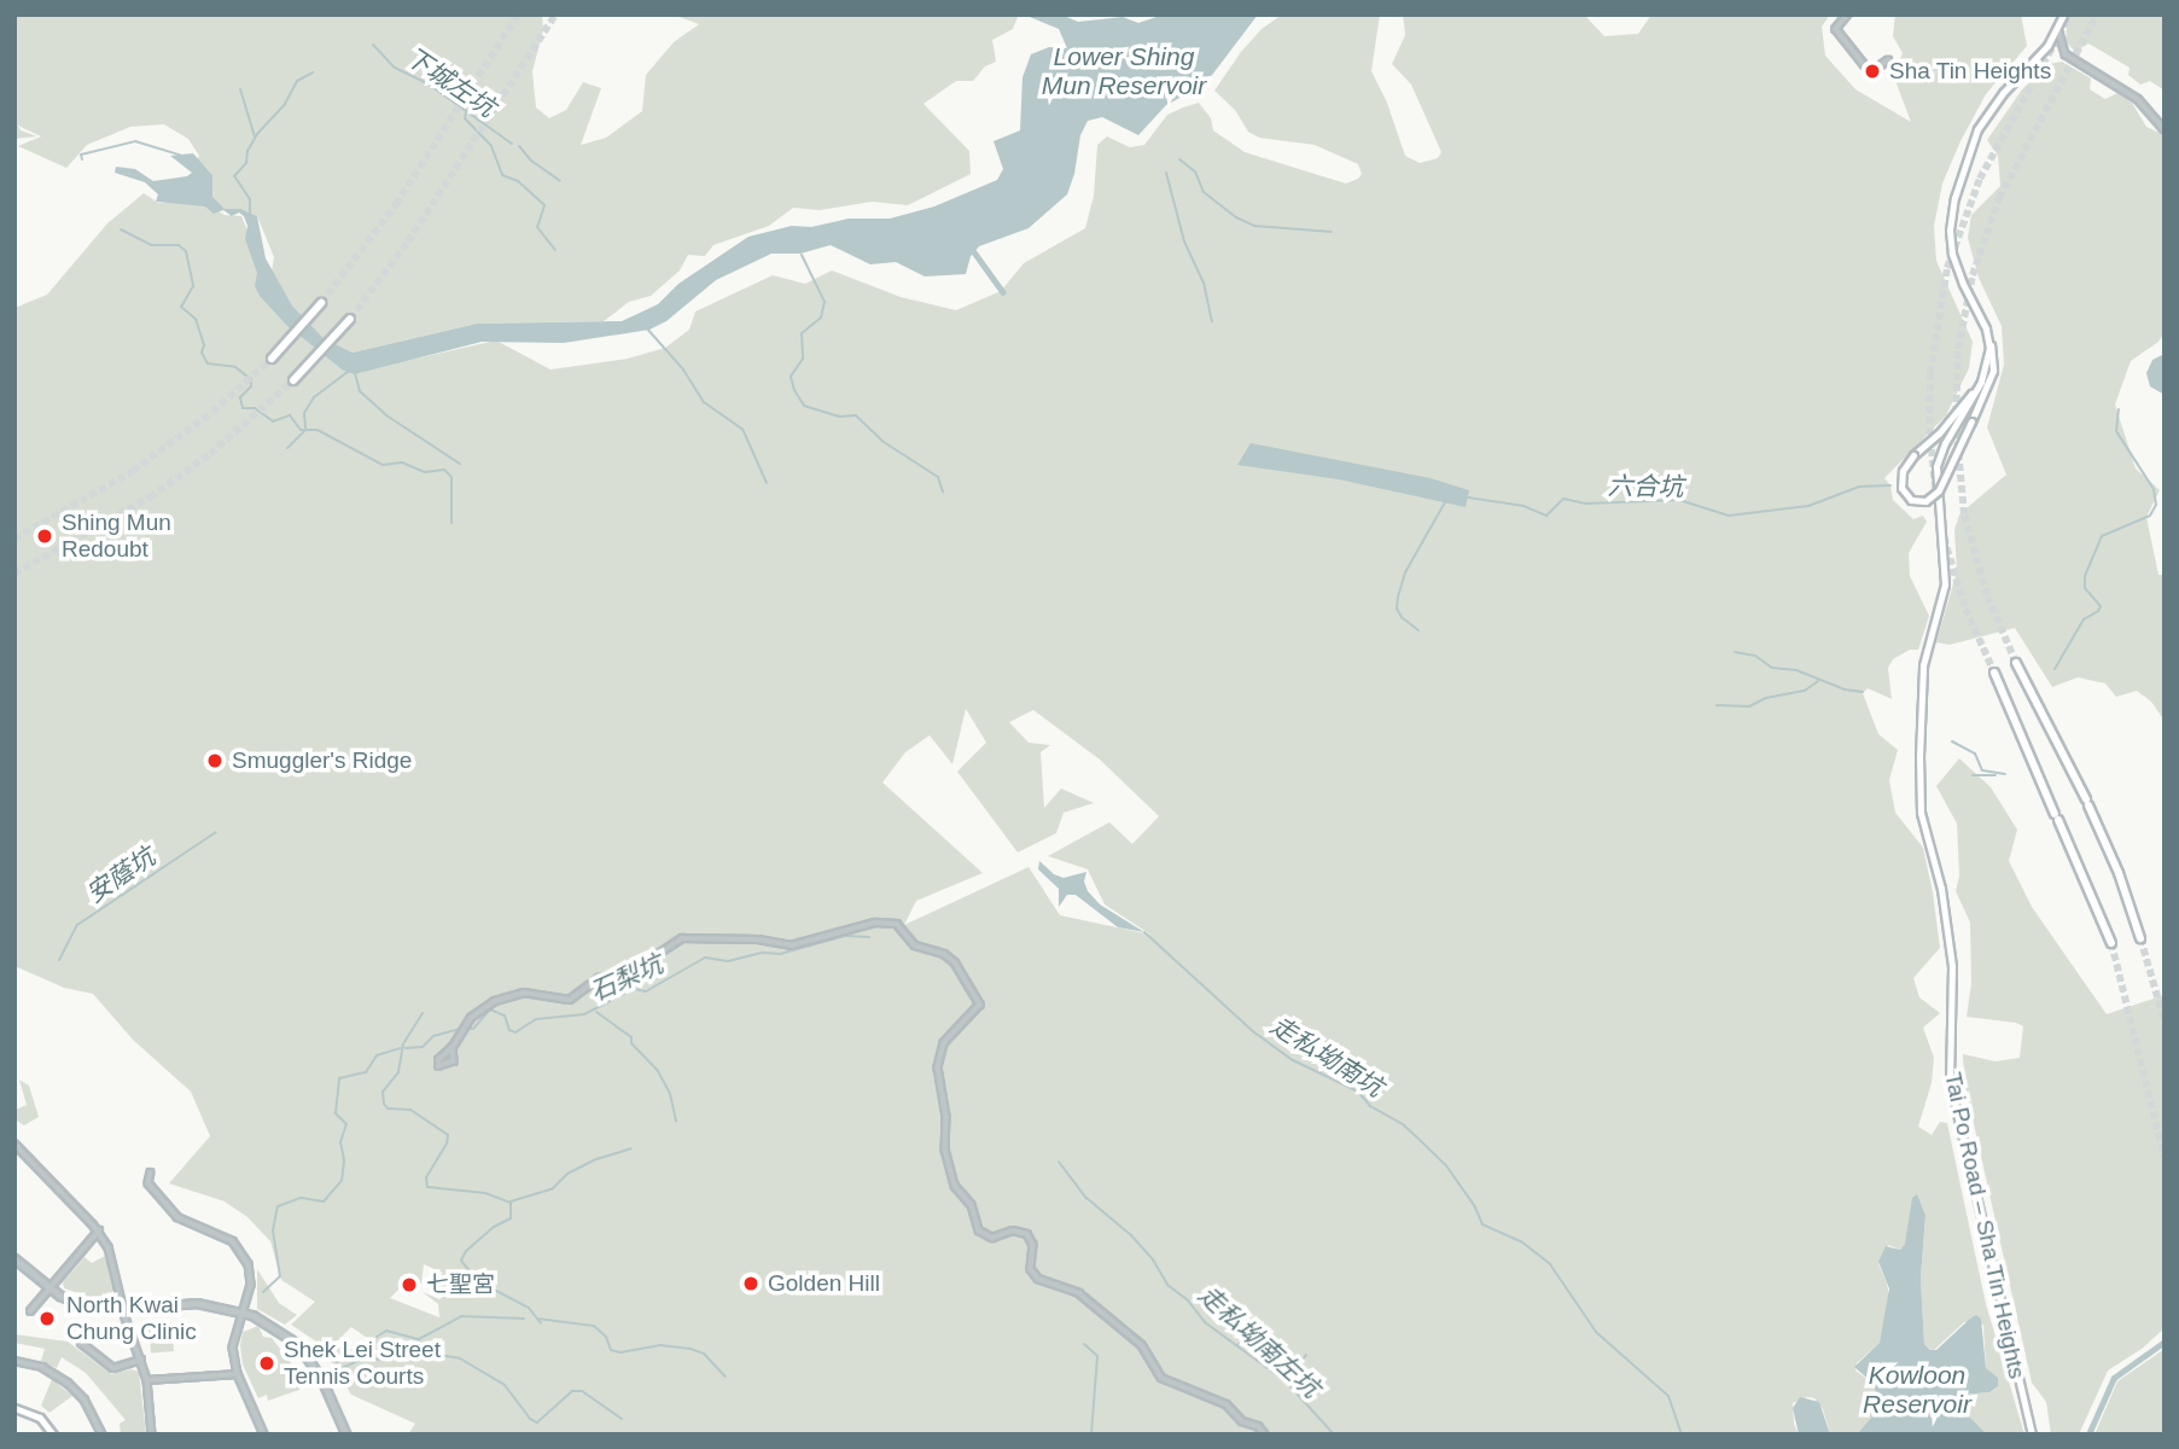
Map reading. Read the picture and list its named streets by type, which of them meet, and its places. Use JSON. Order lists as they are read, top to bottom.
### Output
{
  "streets": {
    "main road": ["Tai Po Road – Sha Tin Heights"]
  },
  "water": [
    "Lower Shing Mun Reservoir",
    "下城左坑",
    "六合坑",
    "安蔭坑",
    "石梨坑",
    "走私坳南坑",
    "走私坳南左坑",
    "Kowloon Reservoir"
  ],
  "places": [
    "Sha Tin Heights",
    "Shing Mun Redoubt",
    "Smuggler's Ridge",
    "Golden Hill",
    "七聖宮",
    "North Kwai Chung Clinic",
    "Shek Lei Street Tennis Courts"
  ]
}
